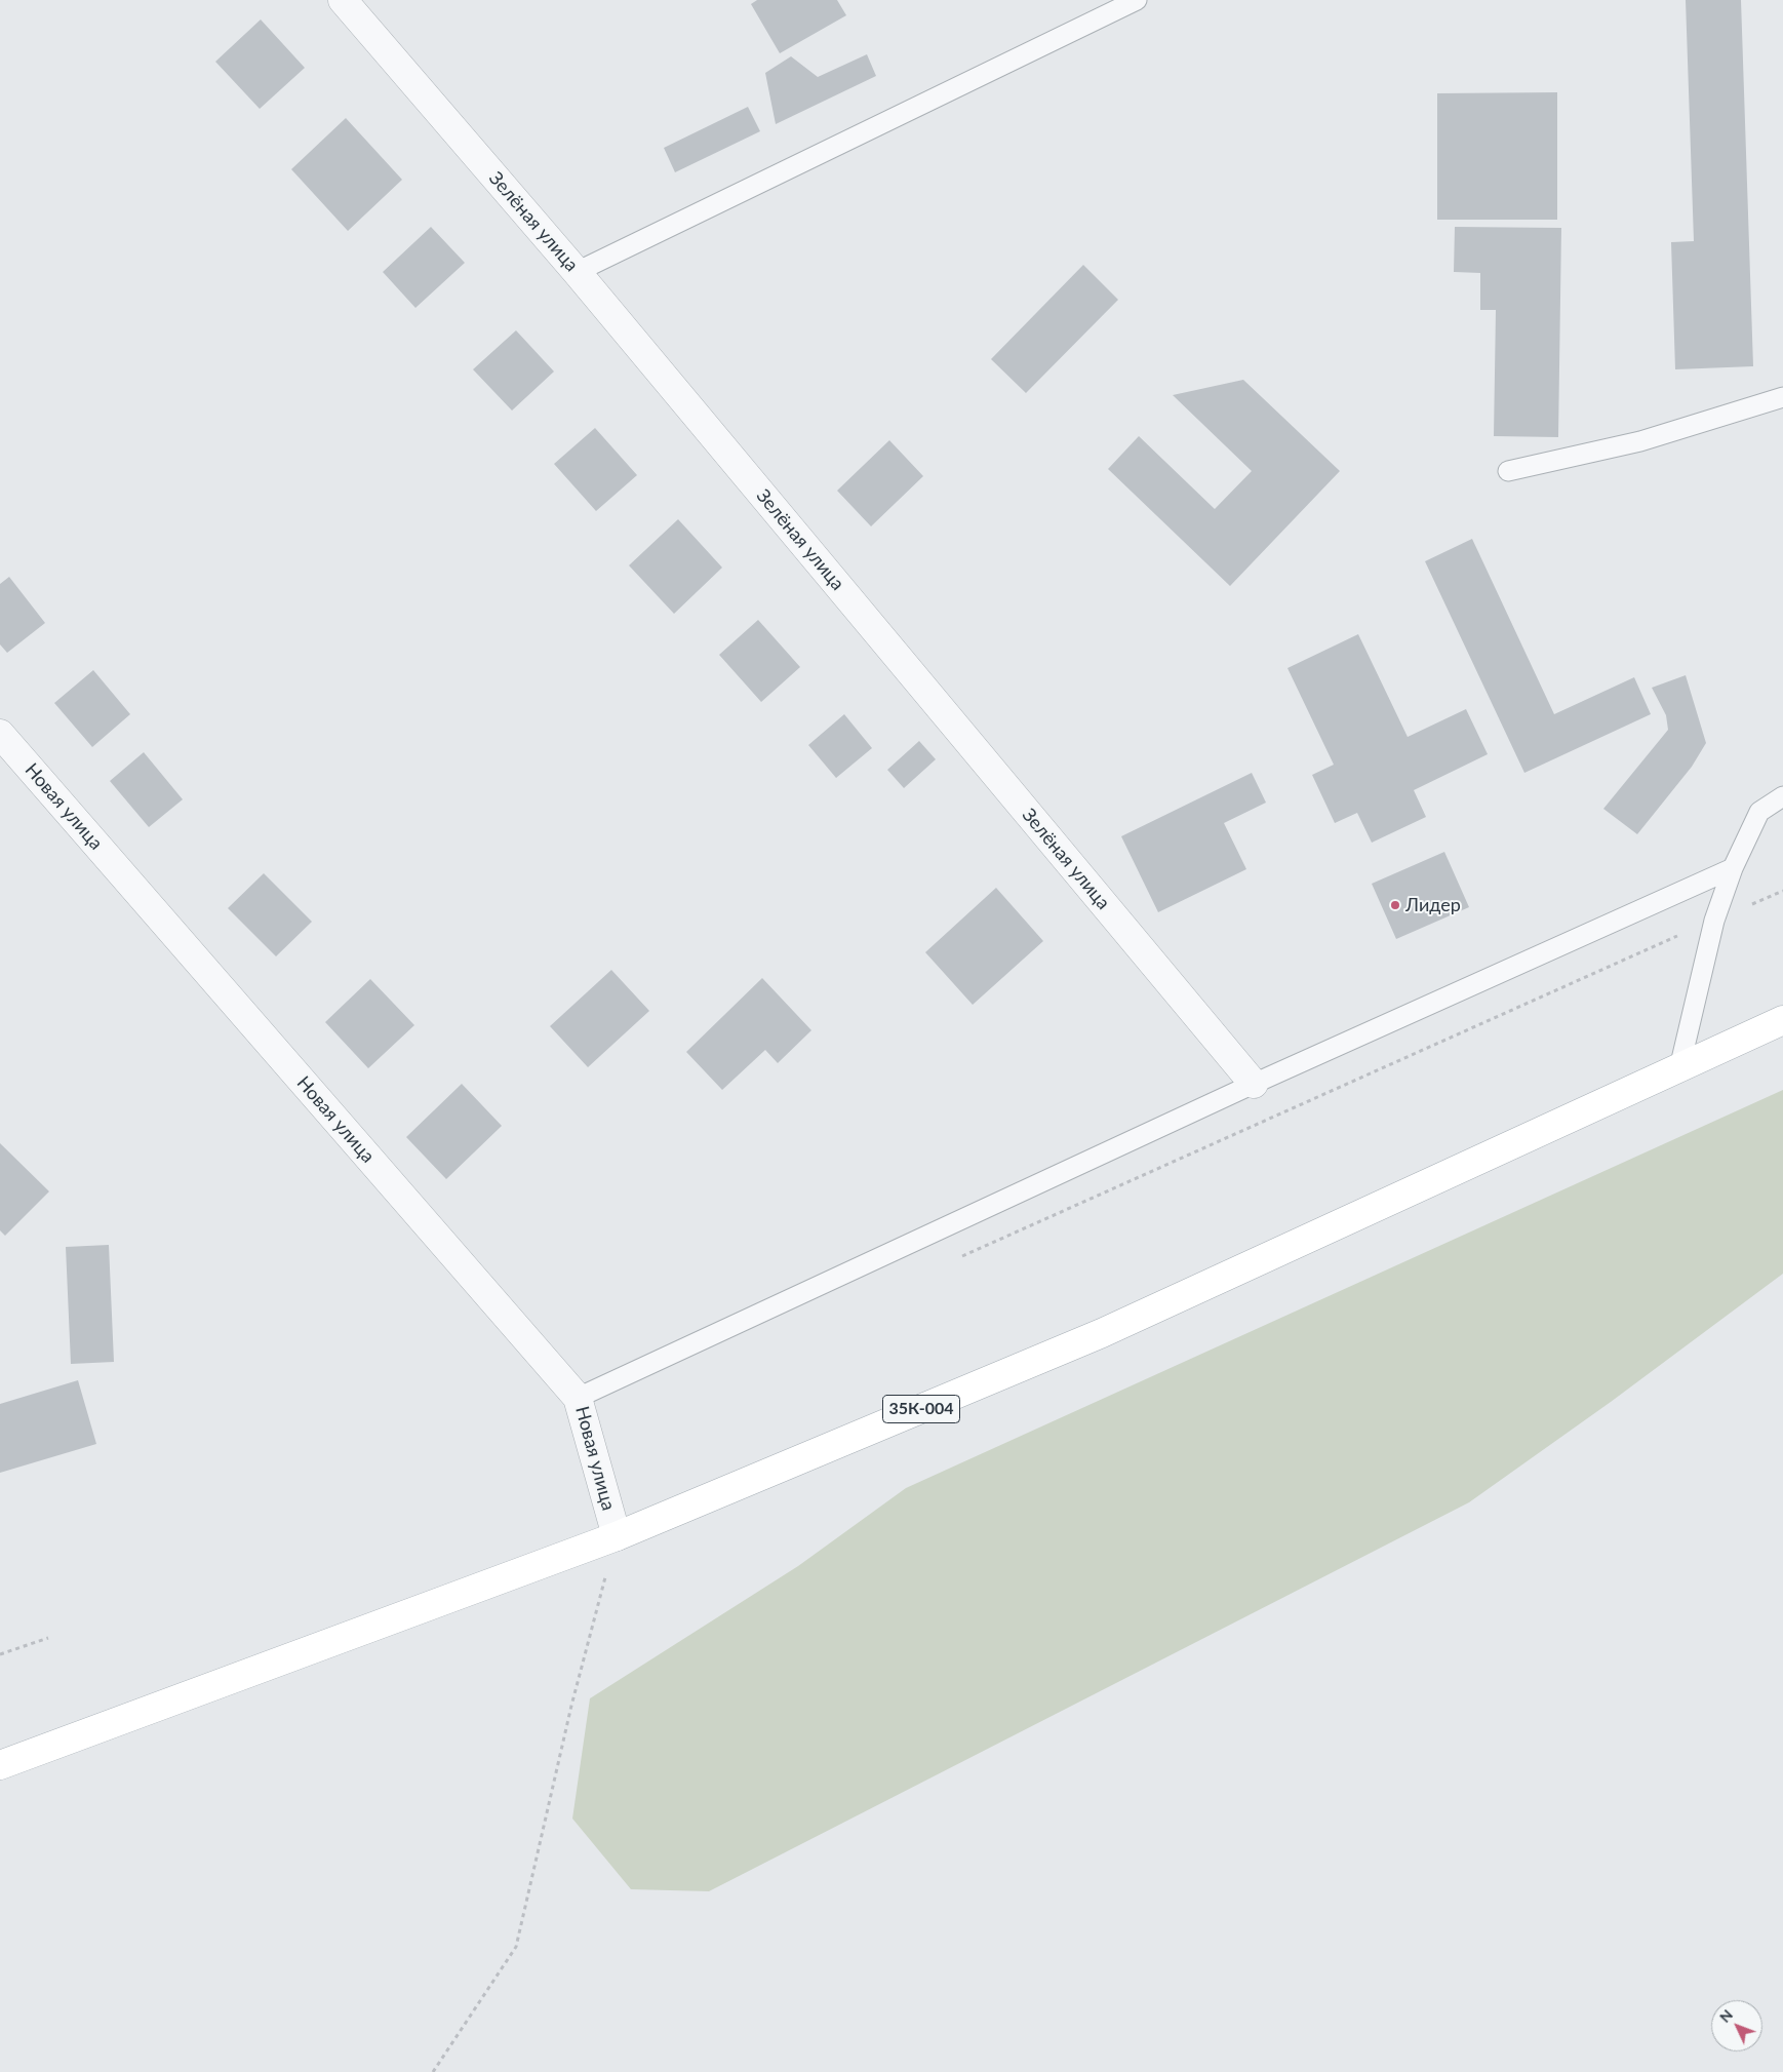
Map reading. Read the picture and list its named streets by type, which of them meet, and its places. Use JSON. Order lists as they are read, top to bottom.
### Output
{
  "streets": {
    "main road": ["35К-004"],
    "street": ["Зелёная улица", "Новая улица"]
  },
  "crossings": [
    ["Новая улица", "35К-004"]
  ],
  "places": ["Лидер"],
  "north": "top left"
}
